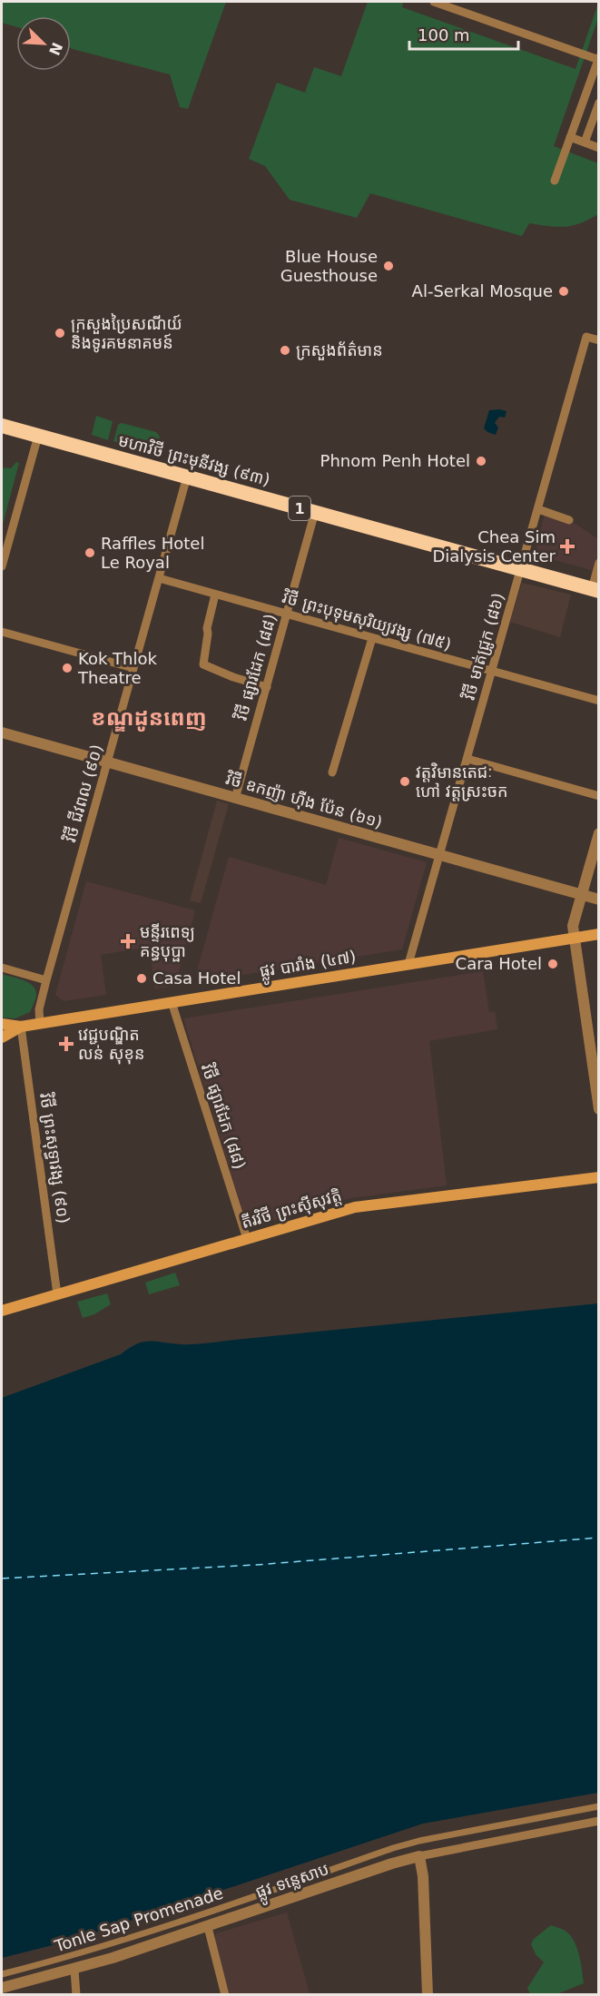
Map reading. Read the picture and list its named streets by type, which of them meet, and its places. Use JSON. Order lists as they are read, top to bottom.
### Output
{
  "streets": {
    "highway": ["មហាវិថី ព្រះមុនីវង្ស (៩៣)", "1"],
    "main road": ["ផ្លូវ បារាំង (៤៧)", "តីរវិថី ព្រះស៊ីសុវត្តិ"],
    "street": [
      "វិថី ព្រះបុទុមសុរិយ្យវង្ស (៧៥)",
      "វិថី មាត់ជ្រូក (៨៦)",
      "វិថី ផ្សារដែក (៨៨)",
      "វិថី ជីវពល (៩០)",
      "វិថី ឧកញ៉ា ហ៊ីង ប៉ែន (៦១)",
      "វិថី ព្រះសុទ្ធាវង្ស (៩០)",
      "ផ្លូវ ទន្លេសាប",
      "Tonle Sap Promenade"
    ]
  },
  "crossings": [
    ["មហាវិថី ព្រះមុនីវង្ស (៩៣)", "វិថី មាត់ជ្រូក (៨៦)"],
    ["មហាវិថី ព្រះមុនីវង្ស (៩៣)", "វិថី ផ្សារដែក (៨៨)"],
    ["មហាវិថី ព្រះមុនីវង្ស (៩៣)", "វិថី ជីវពល (៩០)"],
    ["វិថី ព្រះបុទុមសុរិយ្យវង្ស (៧៥)", "វិថី មាត់ជ្រូក (៨៦)"],
    ["វិថី ព្រះបុទុមសុរិយ្យវង្ស (៧៥)", "វិថី ផ្សារដែក (៨៨)"],
    ["វិថី ព្រះបុទុមសុរិយ្យវង្ស (៧៥)", "វិថី ជីវពល (៩០)"],
    ["វិថី មាត់ជ្រូក (៨៦)", "វិថី ឧកញ៉ា ហ៊ីង ប៉ែន (៦១)"],
    ["វិថី មាត់ជ្រូក (៨៦)", "ផ្លូវ បារាំង (៤៧)"],
    ["វិថី ផ្សារដែក (៨៨)", "វិថី ឧកញ៉ា ហ៊ីង ប៉ែន (៦១)"],
    ["វិថី ផ្សារដែក (៨៨)", "ផ្លូវ បារាំង (៤៧)"],
    ["វិថី ផ្សារដែក (៨៨)", "តីរវិថី ព្រះស៊ីសុវត្តិ"],
    ["វិថី ជីវពល (៩០)", "វិថី ឧកញ៉ា ហ៊ីង ប៉ែន (៦១)"],
    ["វិថី ជីវពល (៩០)", "ផ្លូវ បារាំង (៤៧)"],
    ["ផ្លូវ បារាំង (៤៧)", "វិថី ព្រះសុទ្ធាវង្ស (៩០)"],
    ["វិថី ព្រះសុទ្ធាវង្ស (៩០)", "តីរវិថី ព្រះស៊ីសុវត្តិ"]
  ],
  "districts": ["ខណ្ឌដូនពេញ"],
  "places": {
    "other": [
      "Blue House Guesthouse",
      "Al-Serkal Mosque",
      "ក្រសួងប្រៃសណីយ៍ និងទូរគមនាគមន៍",
      "ក្រសួងព័ត៌មាន",
      "Phnom Penh Hotel",
      "Raffles Hotel Le Royal",
      "Kok Thlok Theatre",
      "វត្តវិមានតេជៈ ហៅ វត្តស្រះចក",
      "Cara Hotel",
      "Casa Hotel"
    ],
    "health": ["Chea Sim Dialysis Center", "មន្ទីរពេទ្យ គន្ធបុប្ផា", "វេជ្ជបណ្ឌិត លន់ សុខុន"]
  },
  "scale_bar": "100 m",
  "north": "bottom right"
}
